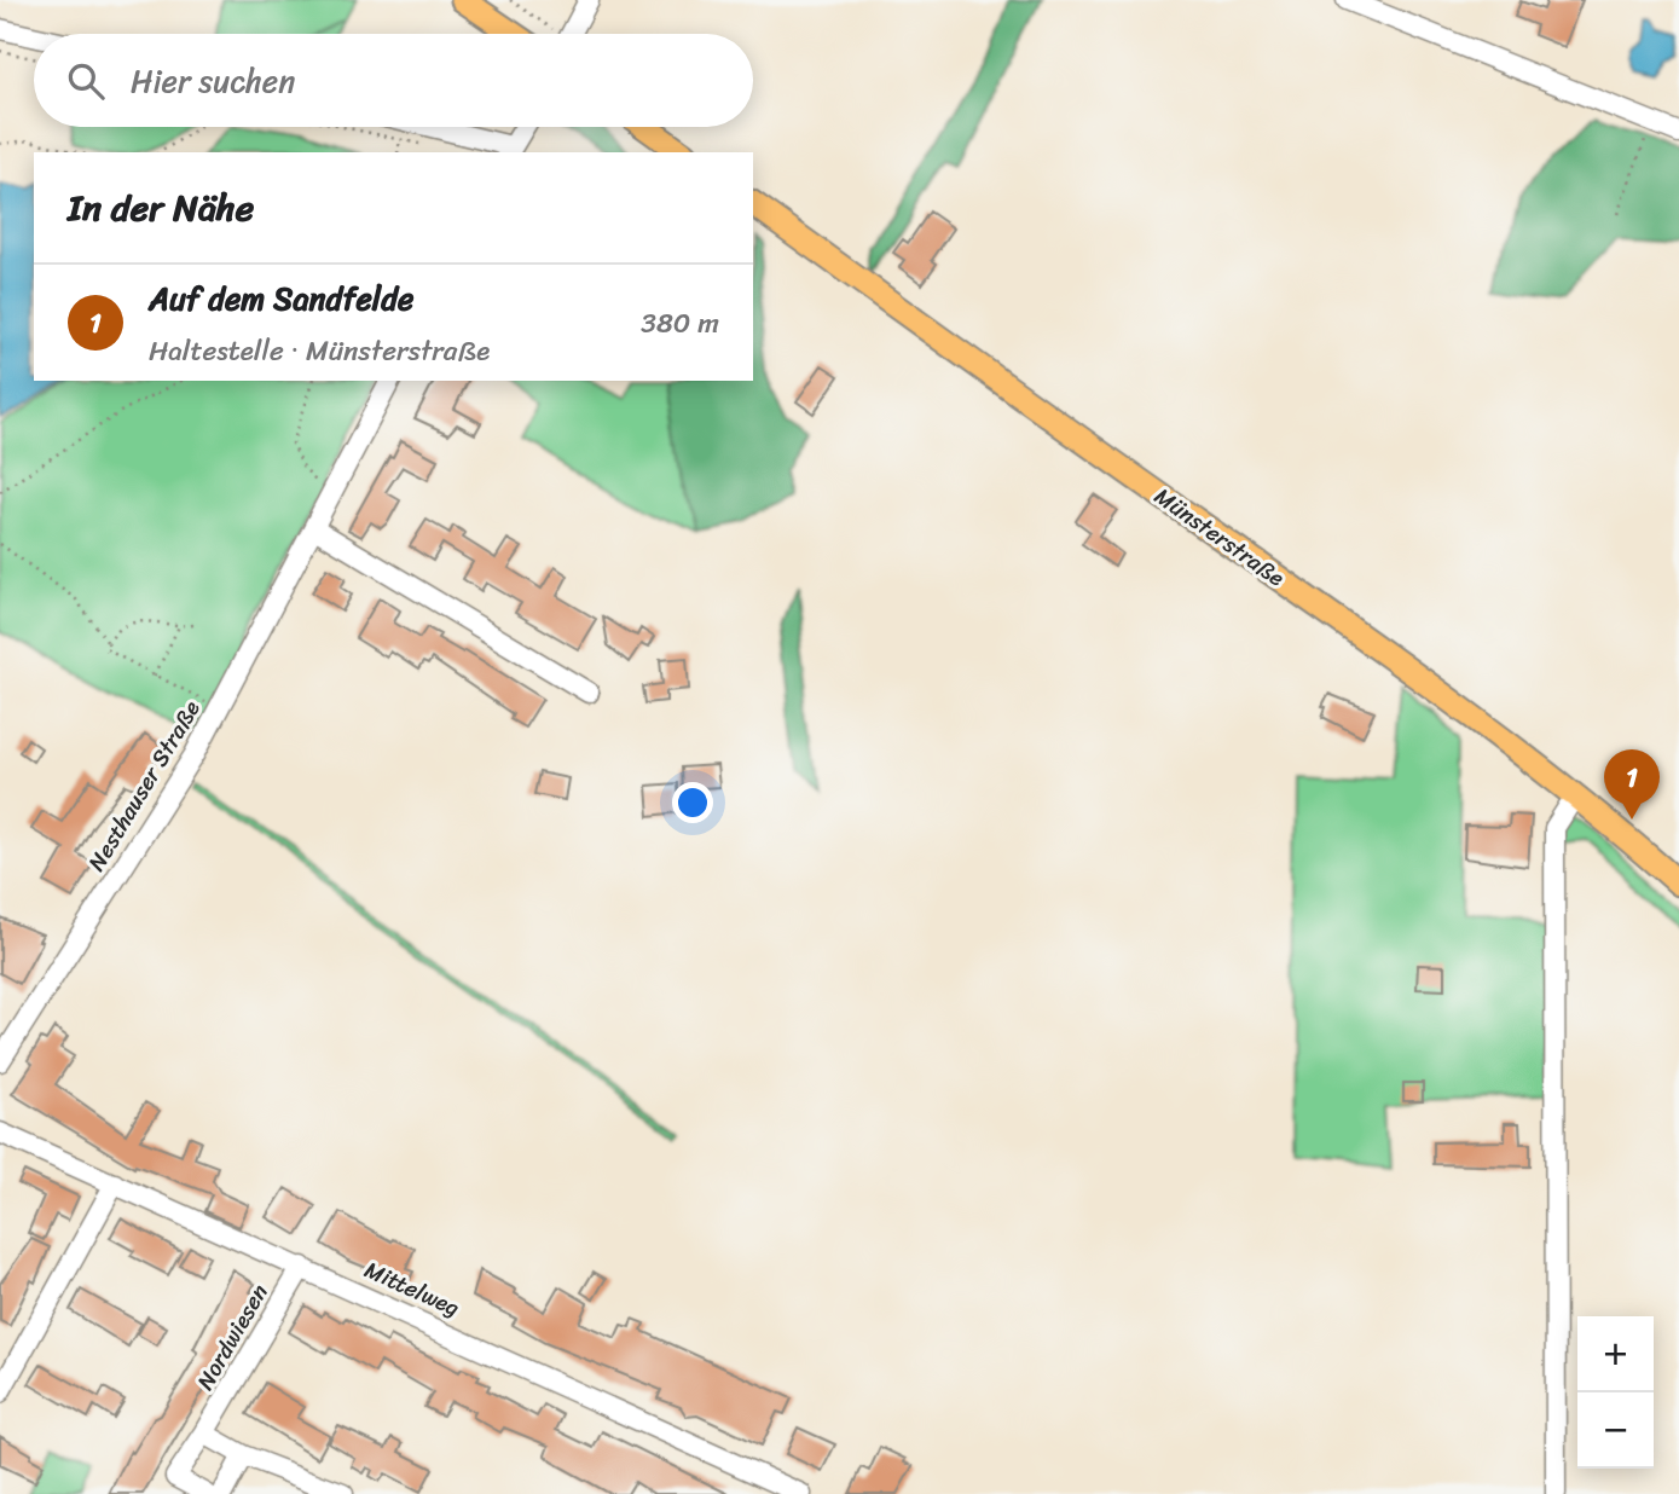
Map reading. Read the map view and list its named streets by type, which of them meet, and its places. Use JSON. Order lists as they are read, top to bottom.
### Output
{
  "streets": {
    "main road": ["Münsterstraße"],
    "street": ["Nesthauser Straße", "Mittelweg", "Nordwiesen"]
  },
  "crossings": [
    ["Mittelweg", "Nordwiesen"]
  ],
  "page": {
    "search": "Hier suchen",
    "heading": "In der Nähe",
    "list": [
      {
        "mark": "1",
        "name": "Auf dem Sandfelde",
        "note": "Haltestelle · Münsterstraße",
        "value": "380 m"
      }
    ],
    "pins": "1",
    "map_buttons": ["+", "−"]
  }
}
